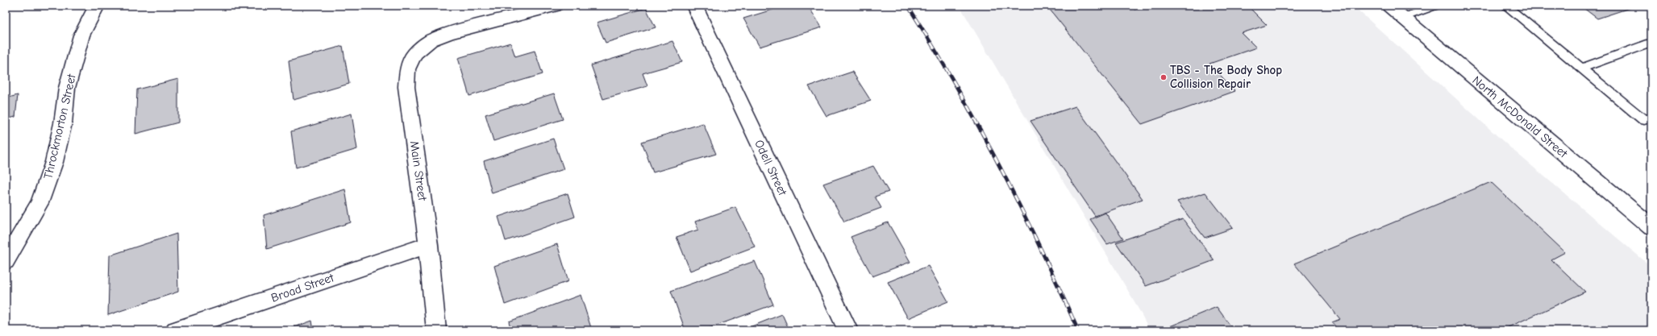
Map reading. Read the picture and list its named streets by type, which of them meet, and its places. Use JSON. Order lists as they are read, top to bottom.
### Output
{
  "streets": {
    "street": [
      "North McDonald Street",
      "Throckmorton Street",
      "Odell Street",
      "Main Street",
      "Broad Street"
    ]
  },
  "crossings": [
    ["Main Street", "Broad Street"]
  ],
  "places": ["TBS - The Body Shop Collision Repair"]
}
